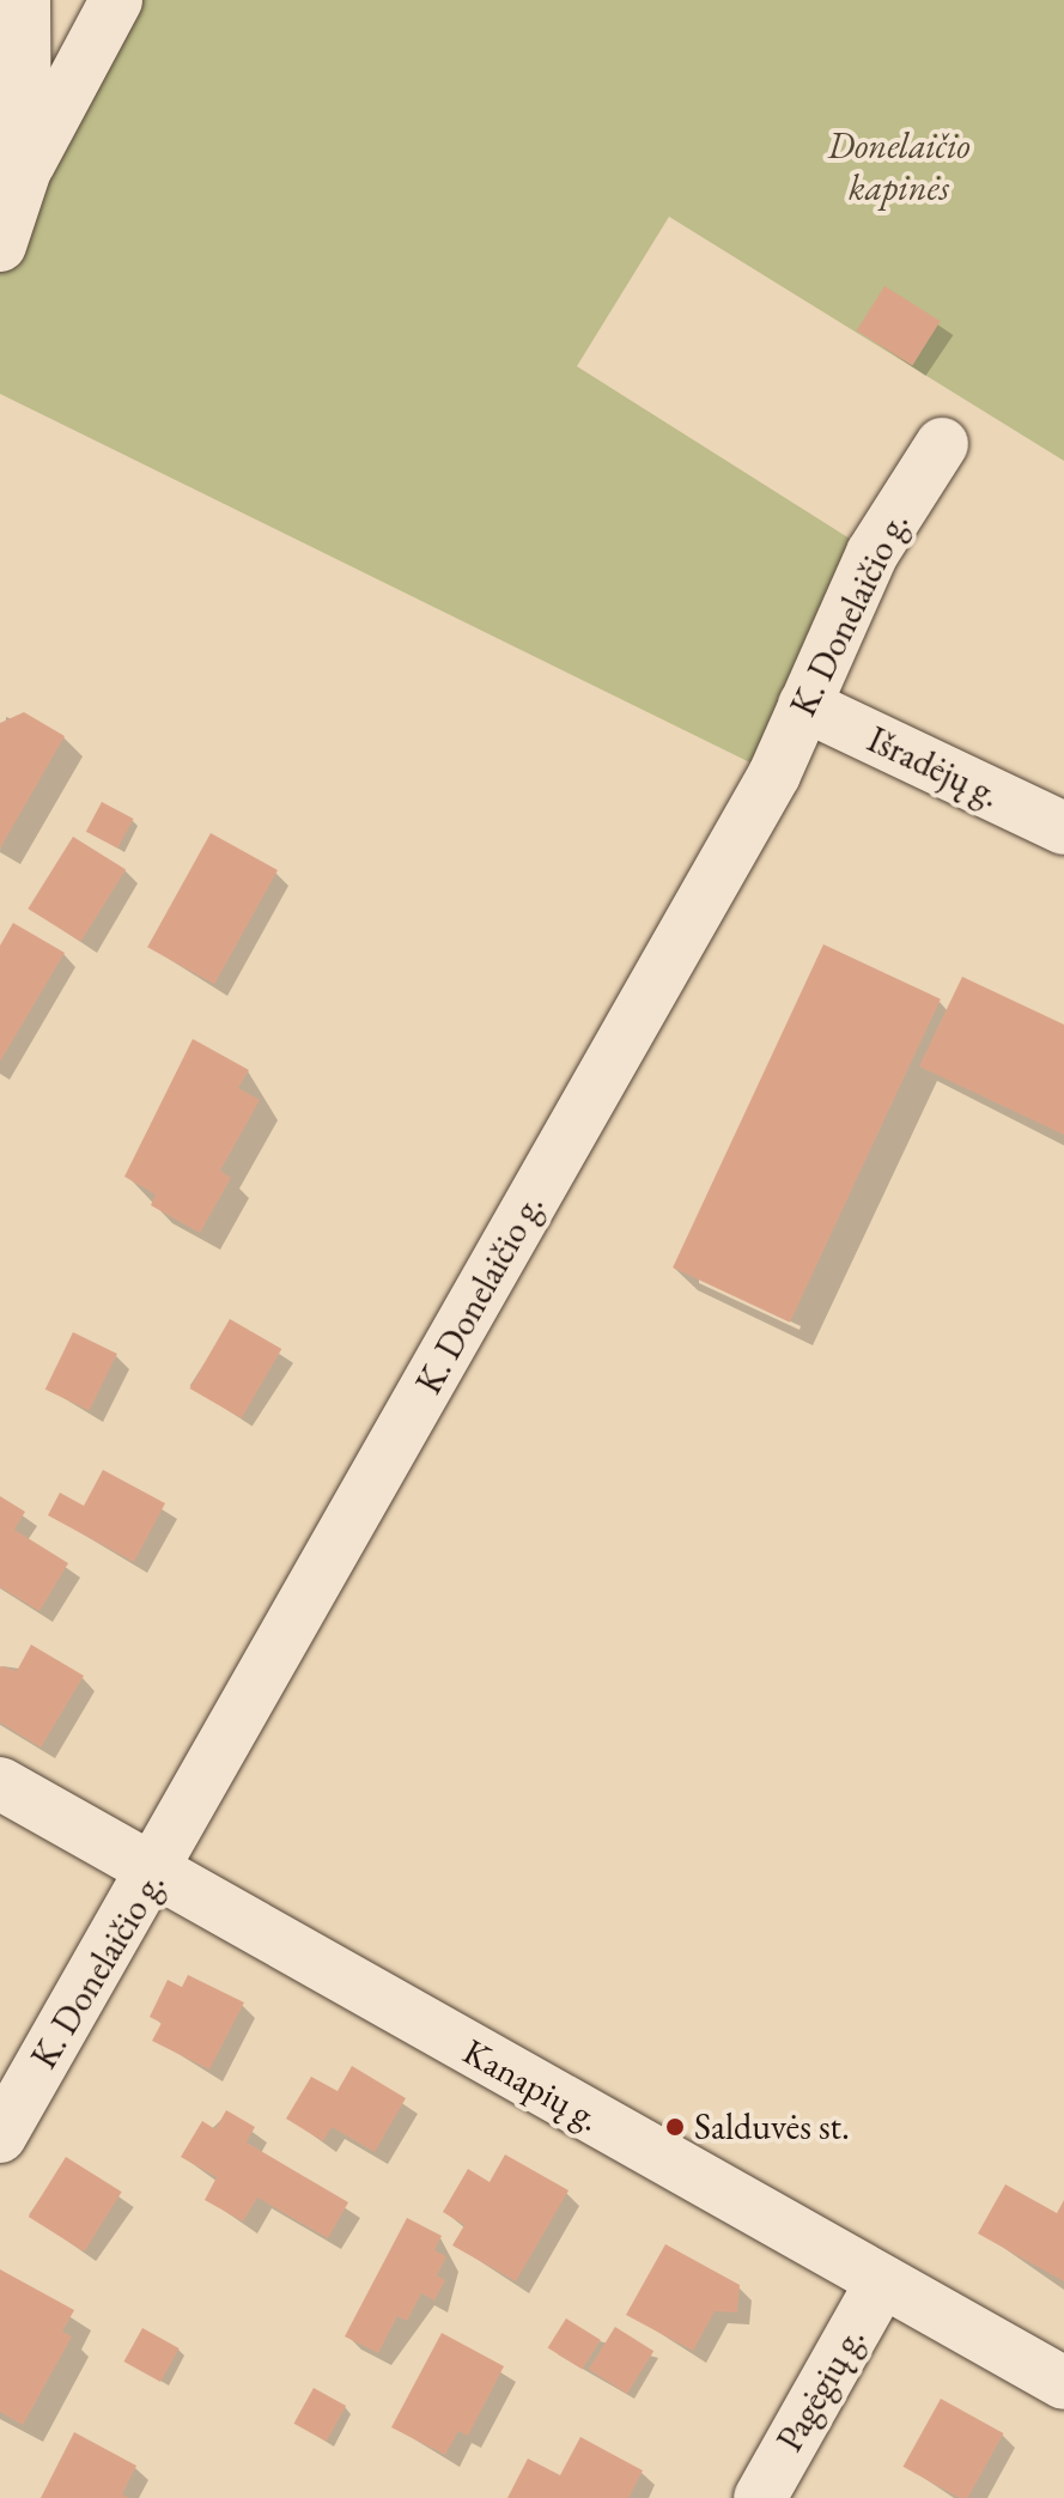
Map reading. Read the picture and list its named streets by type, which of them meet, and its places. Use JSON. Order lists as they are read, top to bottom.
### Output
{
  "streets": {
    "street": [
      "K. Donelaičio g.",
      "Išradėjų g.",
      "Kanapių g.",
      "Pagėgių g."
    ]
  },
  "crossings": [
    ["K. Donelaičio g.", "Išradėjų g."],
    ["K. Donelaičio g.", "Kanapių g."],
    ["Kanapių g.", "Pagėgių g."]
  ],
  "parks": ["Donelaičio kapinės"],
  "places": ["Salduvės st."]
}
